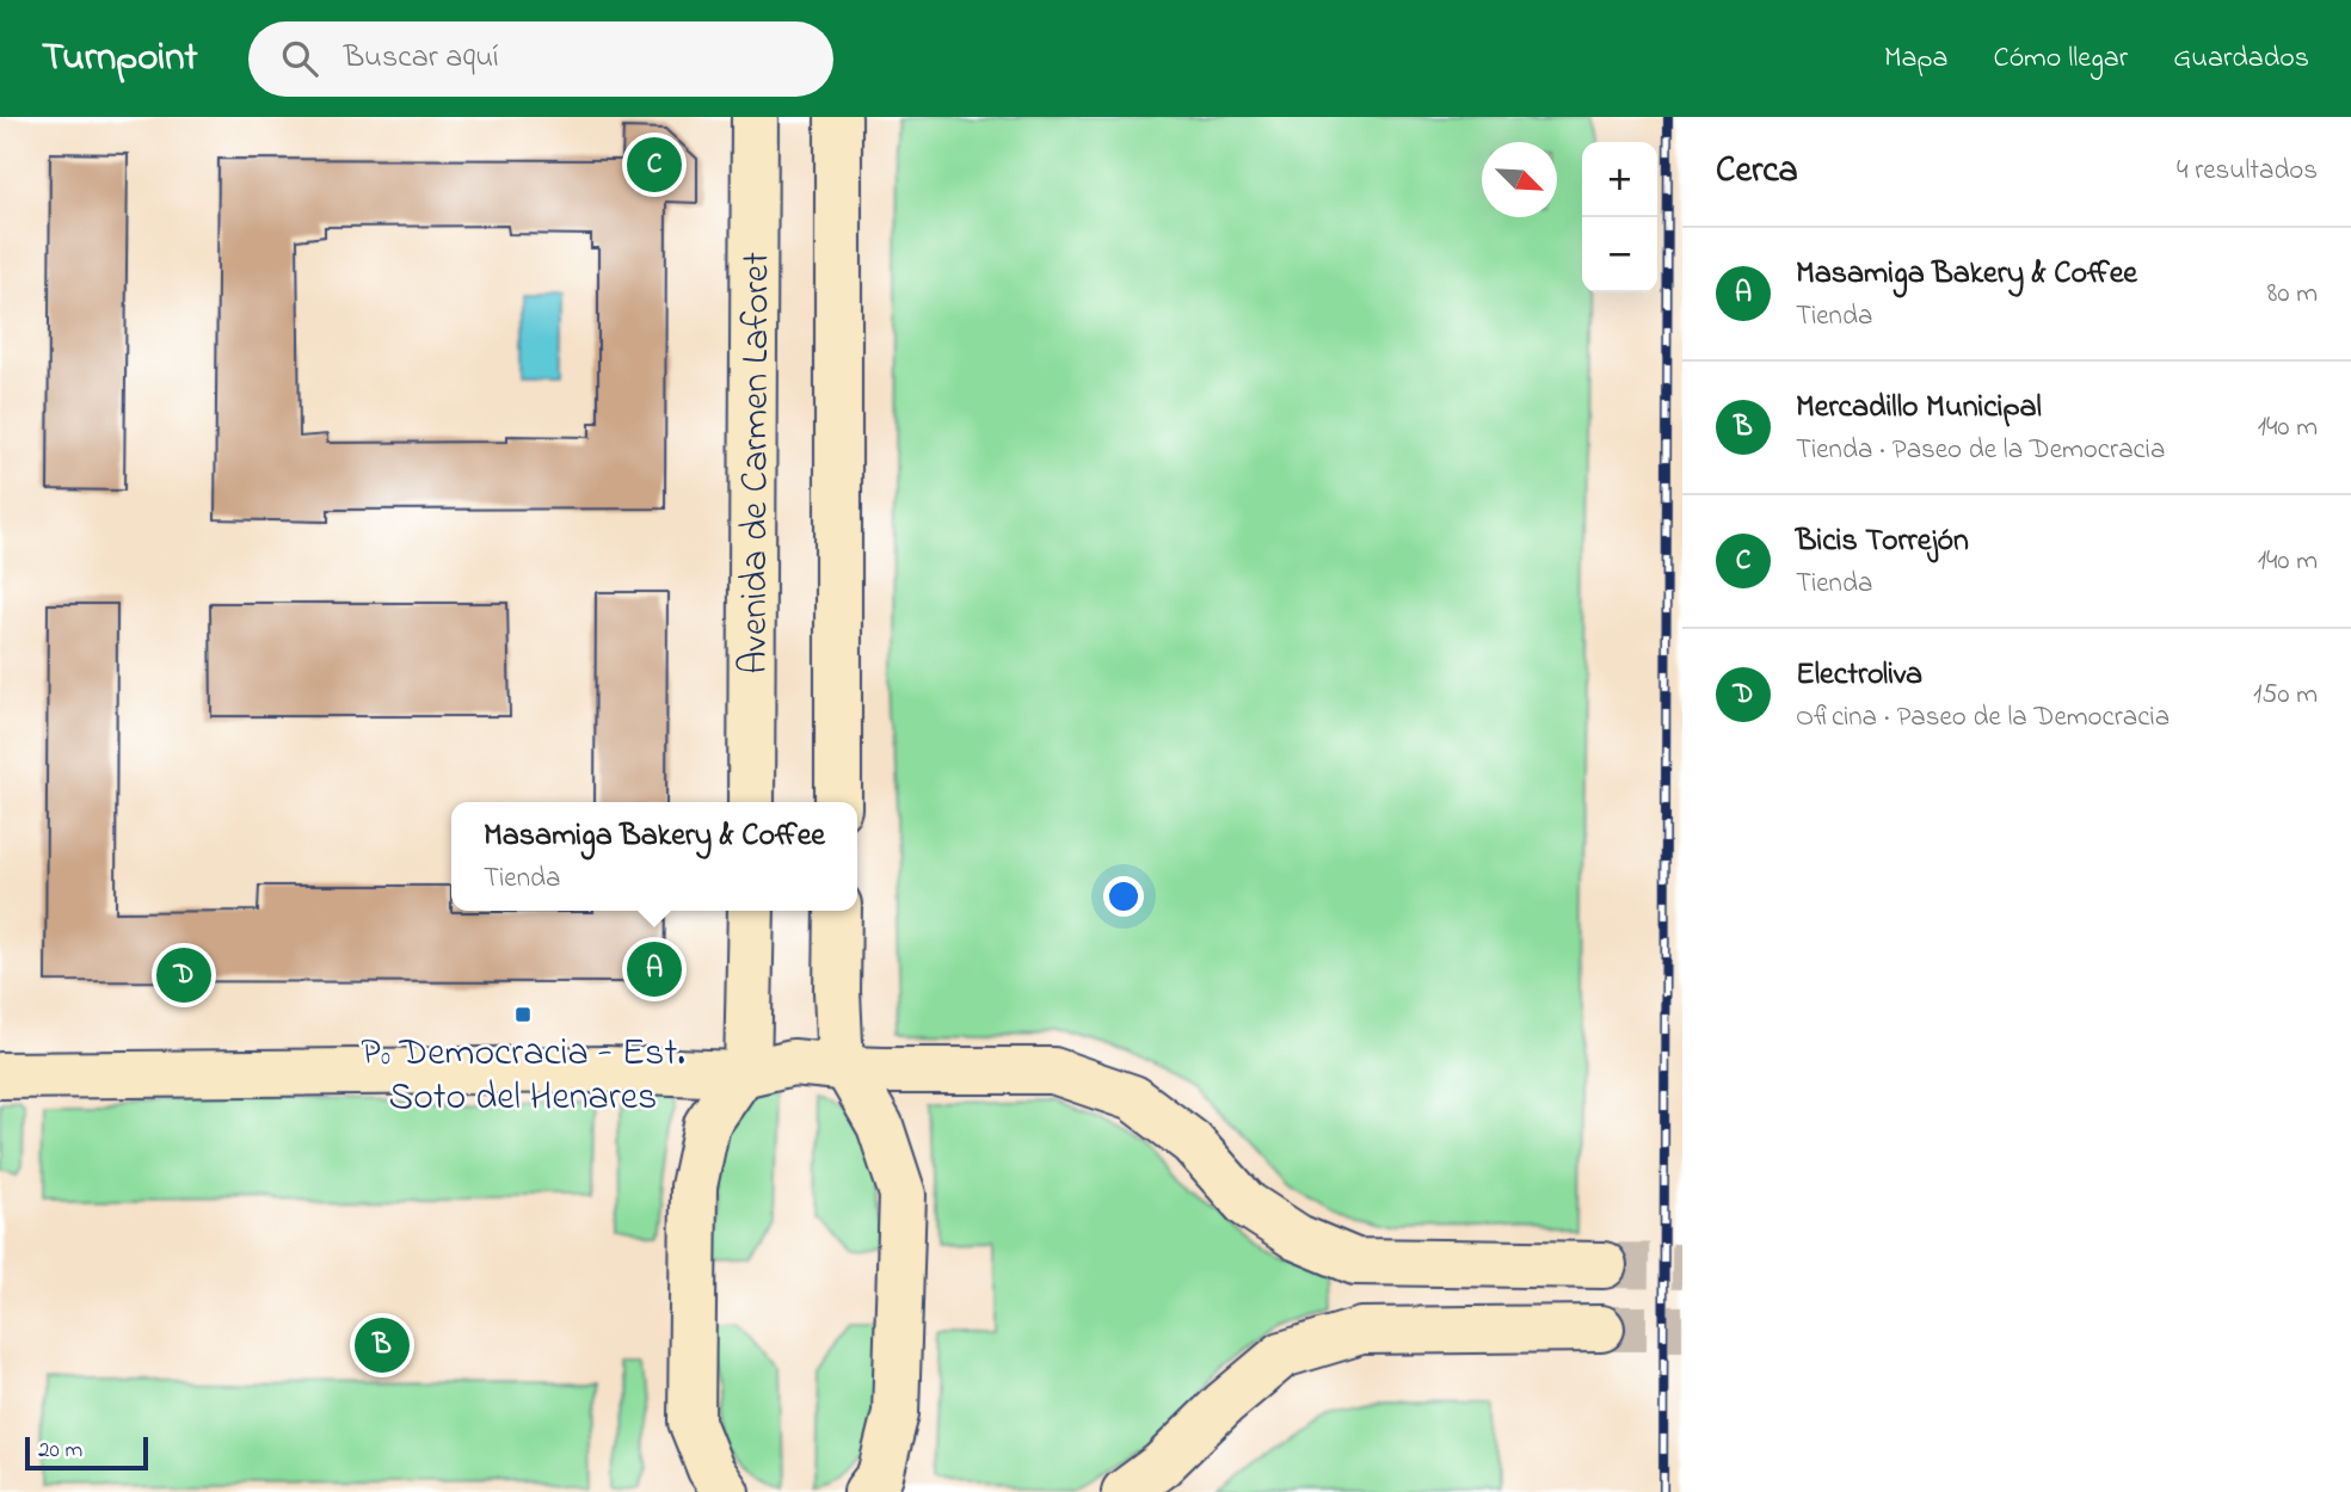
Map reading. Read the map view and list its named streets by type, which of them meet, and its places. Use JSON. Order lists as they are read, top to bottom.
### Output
{
  "streets": {
    "street": ["Avenida de Carmen Laforet"]
  },
  "places": {
    "transit": ["Pº Democracia - Est. Soto del Henares"]
  },
  "scale_bar": "20 m",
  "north": "bottom right",
  "page": {
    "header": "Turnpoint",
    "search": "Buscar aquí",
    "nav": ["Mapa", "Cómo llegar", "Guardados"],
    "heading": ["Cerca", "4 resultados"],
    "pins": [
      "C",
      "A",
      "D",
      "B"
    ],
    "map_buttons": ["+", "−"],
    "list": [
      {
        "mark": "A",
        "name": "Masamiga Bakery & Coffee",
        "note": "Tienda",
        "value": "80 m"
      },
      {
        "mark": "B",
        "name": "Mercadillo Municipal",
        "note": "Tienda · Paseo de la Democracia",
        "value": "140 m"
      },
      {
        "mark": "C",
        "name": "Bicis Torrejón",
        "note": "Tienda",
        "value": "140 m"
      },
      {
        "mark": "D",
        "name": "Electroliva",
        "note": "Oficina · Paseo de la Democracia",
        "value": "150 m"
      }
    ],
    "popup": ["Masamiga Bakery & Coffee", "Tienda"],
    "scale": "20 m"
  }
}
